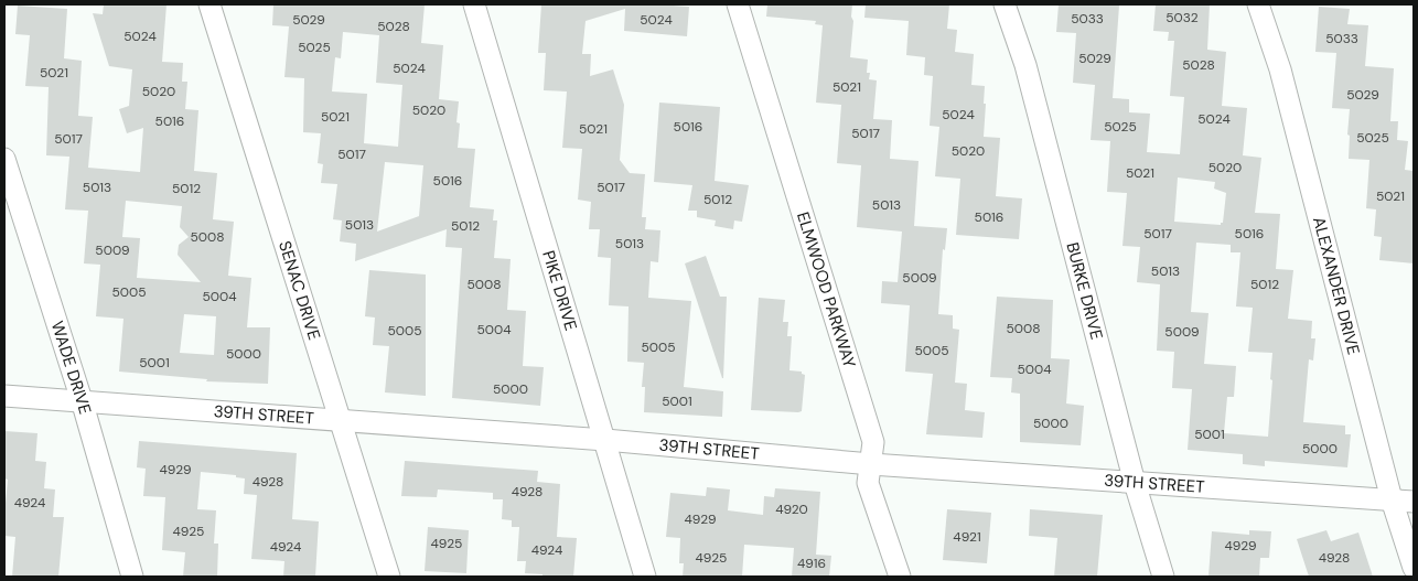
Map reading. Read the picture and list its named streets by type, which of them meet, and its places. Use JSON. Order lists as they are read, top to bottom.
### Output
{
  "streets": {
    "street": [
      "ALEXANDER DRIVE",
      "SENAC DRIVE",
      "PIKE DRIVE",
      "ELMWOOD PARKWAY",
      "BURKE DRIVE",
      "WADE DRIVE",
      "39TH STREET"
    ]
  },
  "crossings": [
    ["ALEXANDER DRIVE", "39TH STREET"],
    ["SENAC DRIVE", "39TH STREET"],
    ["PIKE DRIVE", "39TH STREET"],
    ["ELMWOOD PARKWAY", "39TH STREET"],
    ["BURKE DRIVE", "39TH STREET"],
    ["WADE DRIVE", "39TH STREET"]
  ],
  "house_numbers": [
    "5032",
    "5033",
    "5029",
    "5024",
    "5028",
    "5024",
    "5033",
    "5025",
    "5029",
    "5028",
    "5024",
    "5021",
    "5021",
    "5020",
    "5029",
    "5020",
    "5024",
    "5021",
    "5024",
    "5016",
    "5016",
    "5025",
    "5021",
    "5017",
    "5025",
    "5017",
    "5020",
    "5017",
    "5020",
    "5021",
    "5016",
    "5013",
    "5017",
    "5012",
    "5021",
    "5012",
    "5013",
    "5016",
    "5013",
    "5012",
    "5017",
    "5016",
    "5008",
    "5013",
    "5009",
    "5013",
    "5009",
    "5008",
    "5012",
    "5005",
    "5004",
    "5008",
    "5004",
    "5005",
    "5009",
    "5005",
    "5005",
    "5000",
    "5001",
    "5004",
    "5000",
    "5001",
    "5000",
    "5001",
    "5000",
    "4929",
    "4928",
    "4928",
    "4924",
    "4920",
    "4929",
    "4925",
    "4921",
    "4925",
    "4929",
    "4924",
    "4924",
    "4925",
    "4928",
    "4916"
  ]
}
